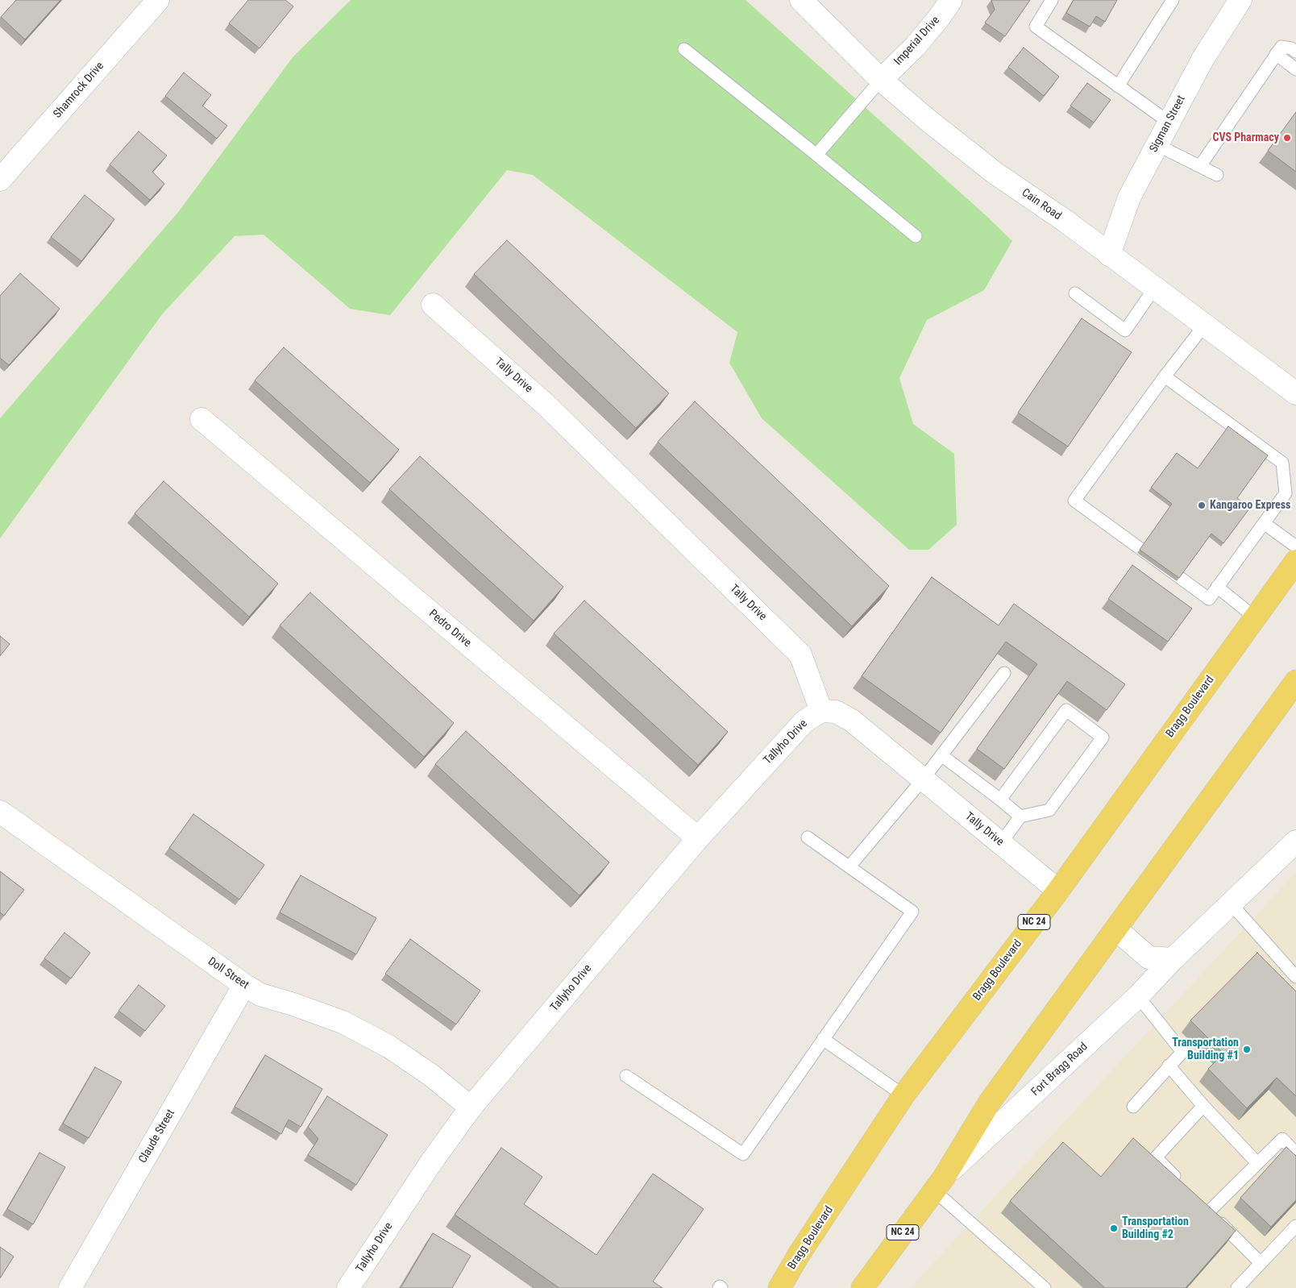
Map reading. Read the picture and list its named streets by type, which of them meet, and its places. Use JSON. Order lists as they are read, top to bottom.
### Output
{
  "streets": {
    "main road": ["Bragg Boulevard", "NC 24"],
    "street": [
      "Imperial Drive",
      "Shamrock Drive",
      "Sigman Street",
      "Cain Road",
      "Tally Drive",
      "Pedro Drive",
      "Tallyho Drive",
      "Doll Street",
      "Fort Bragg Road",
      "Claude Street"
    ]
  },
  "crossings": [
    ["Imperial Drive", "Cain Road"],
    ["Sigman Street", "Cain Road"],
    ["Tally Drive", "Bragg Boulevard"],
    ["Tally Drive", "Tallyho Drive"],
    ["Pedro Drive", "Tallyho Drive"],
    ["Tallyho Drive", "Doll Street"],
    ["NC 24", "Fort Bragg Road"],
    ["Doll Street", "Claude Street"]
  ],
  "places": [
    "CVS Pharmacy",
    "Kangaroo Express",
    "Transportation Building #1",
    "Transportation Building #2"
  ]
}
